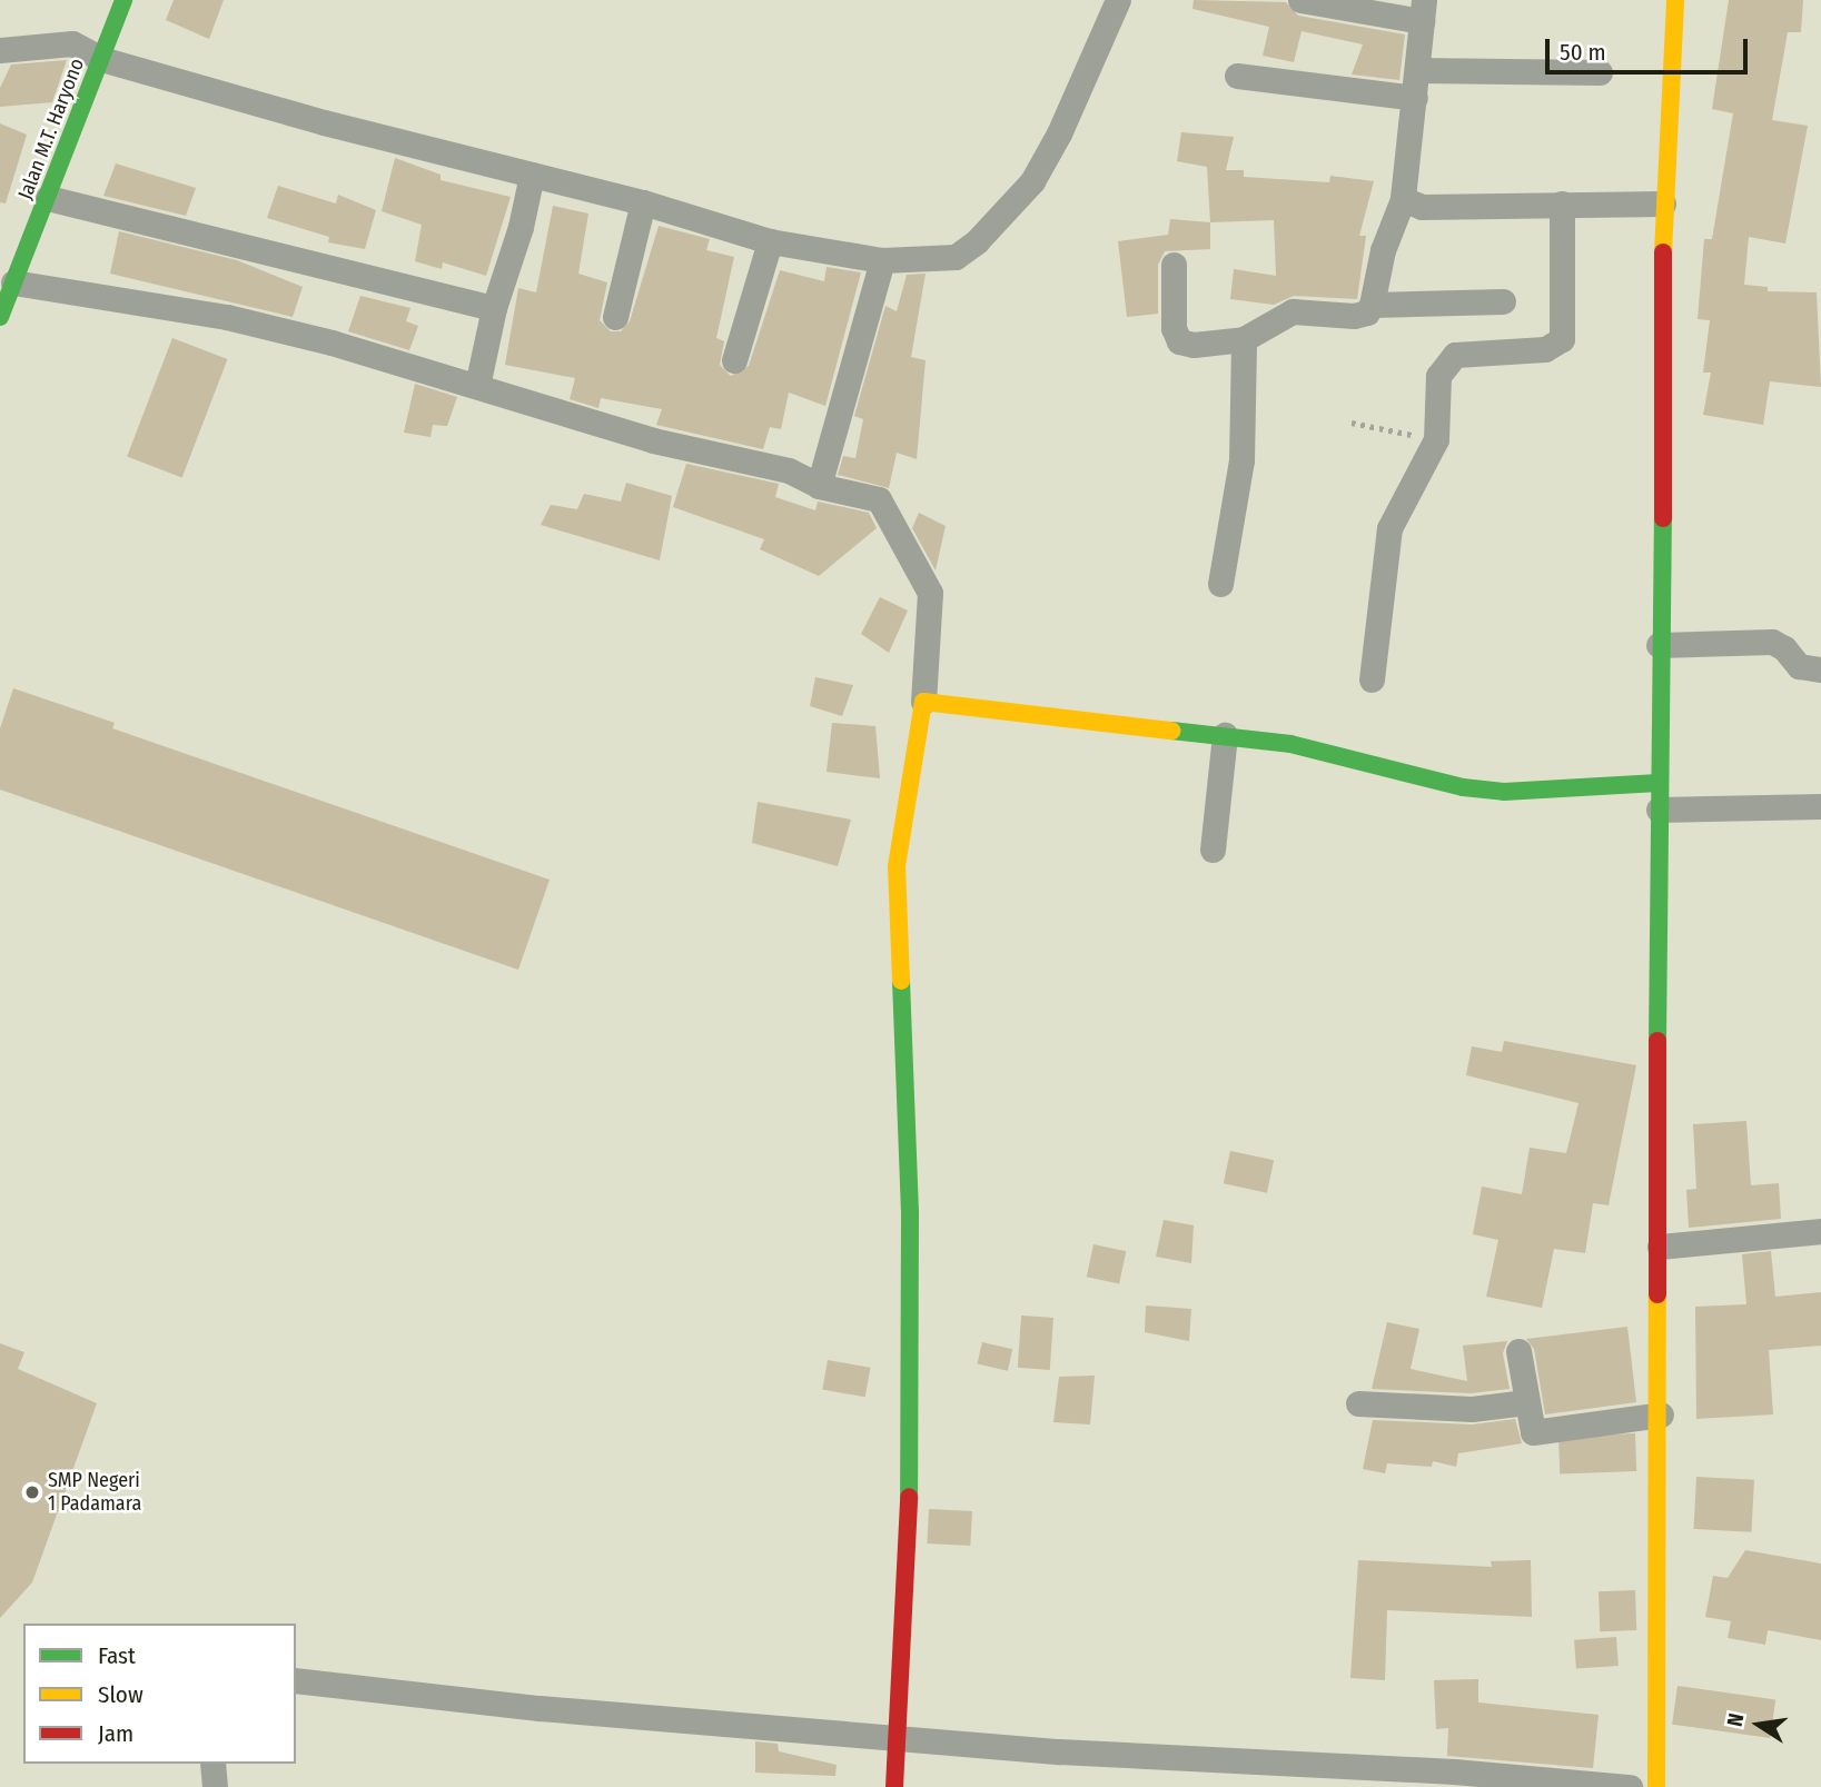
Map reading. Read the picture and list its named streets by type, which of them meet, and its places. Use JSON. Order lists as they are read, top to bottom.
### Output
{
  "streets": {
    "street": ["Jalan M.T. Haryono"]
  },
  "places": ["SMP Negeri 1 Padamara"],
  "legend": ["Fast", "Slow", "Jam"],
  "scale_bar": "50 m",
  "north": "left"
}
